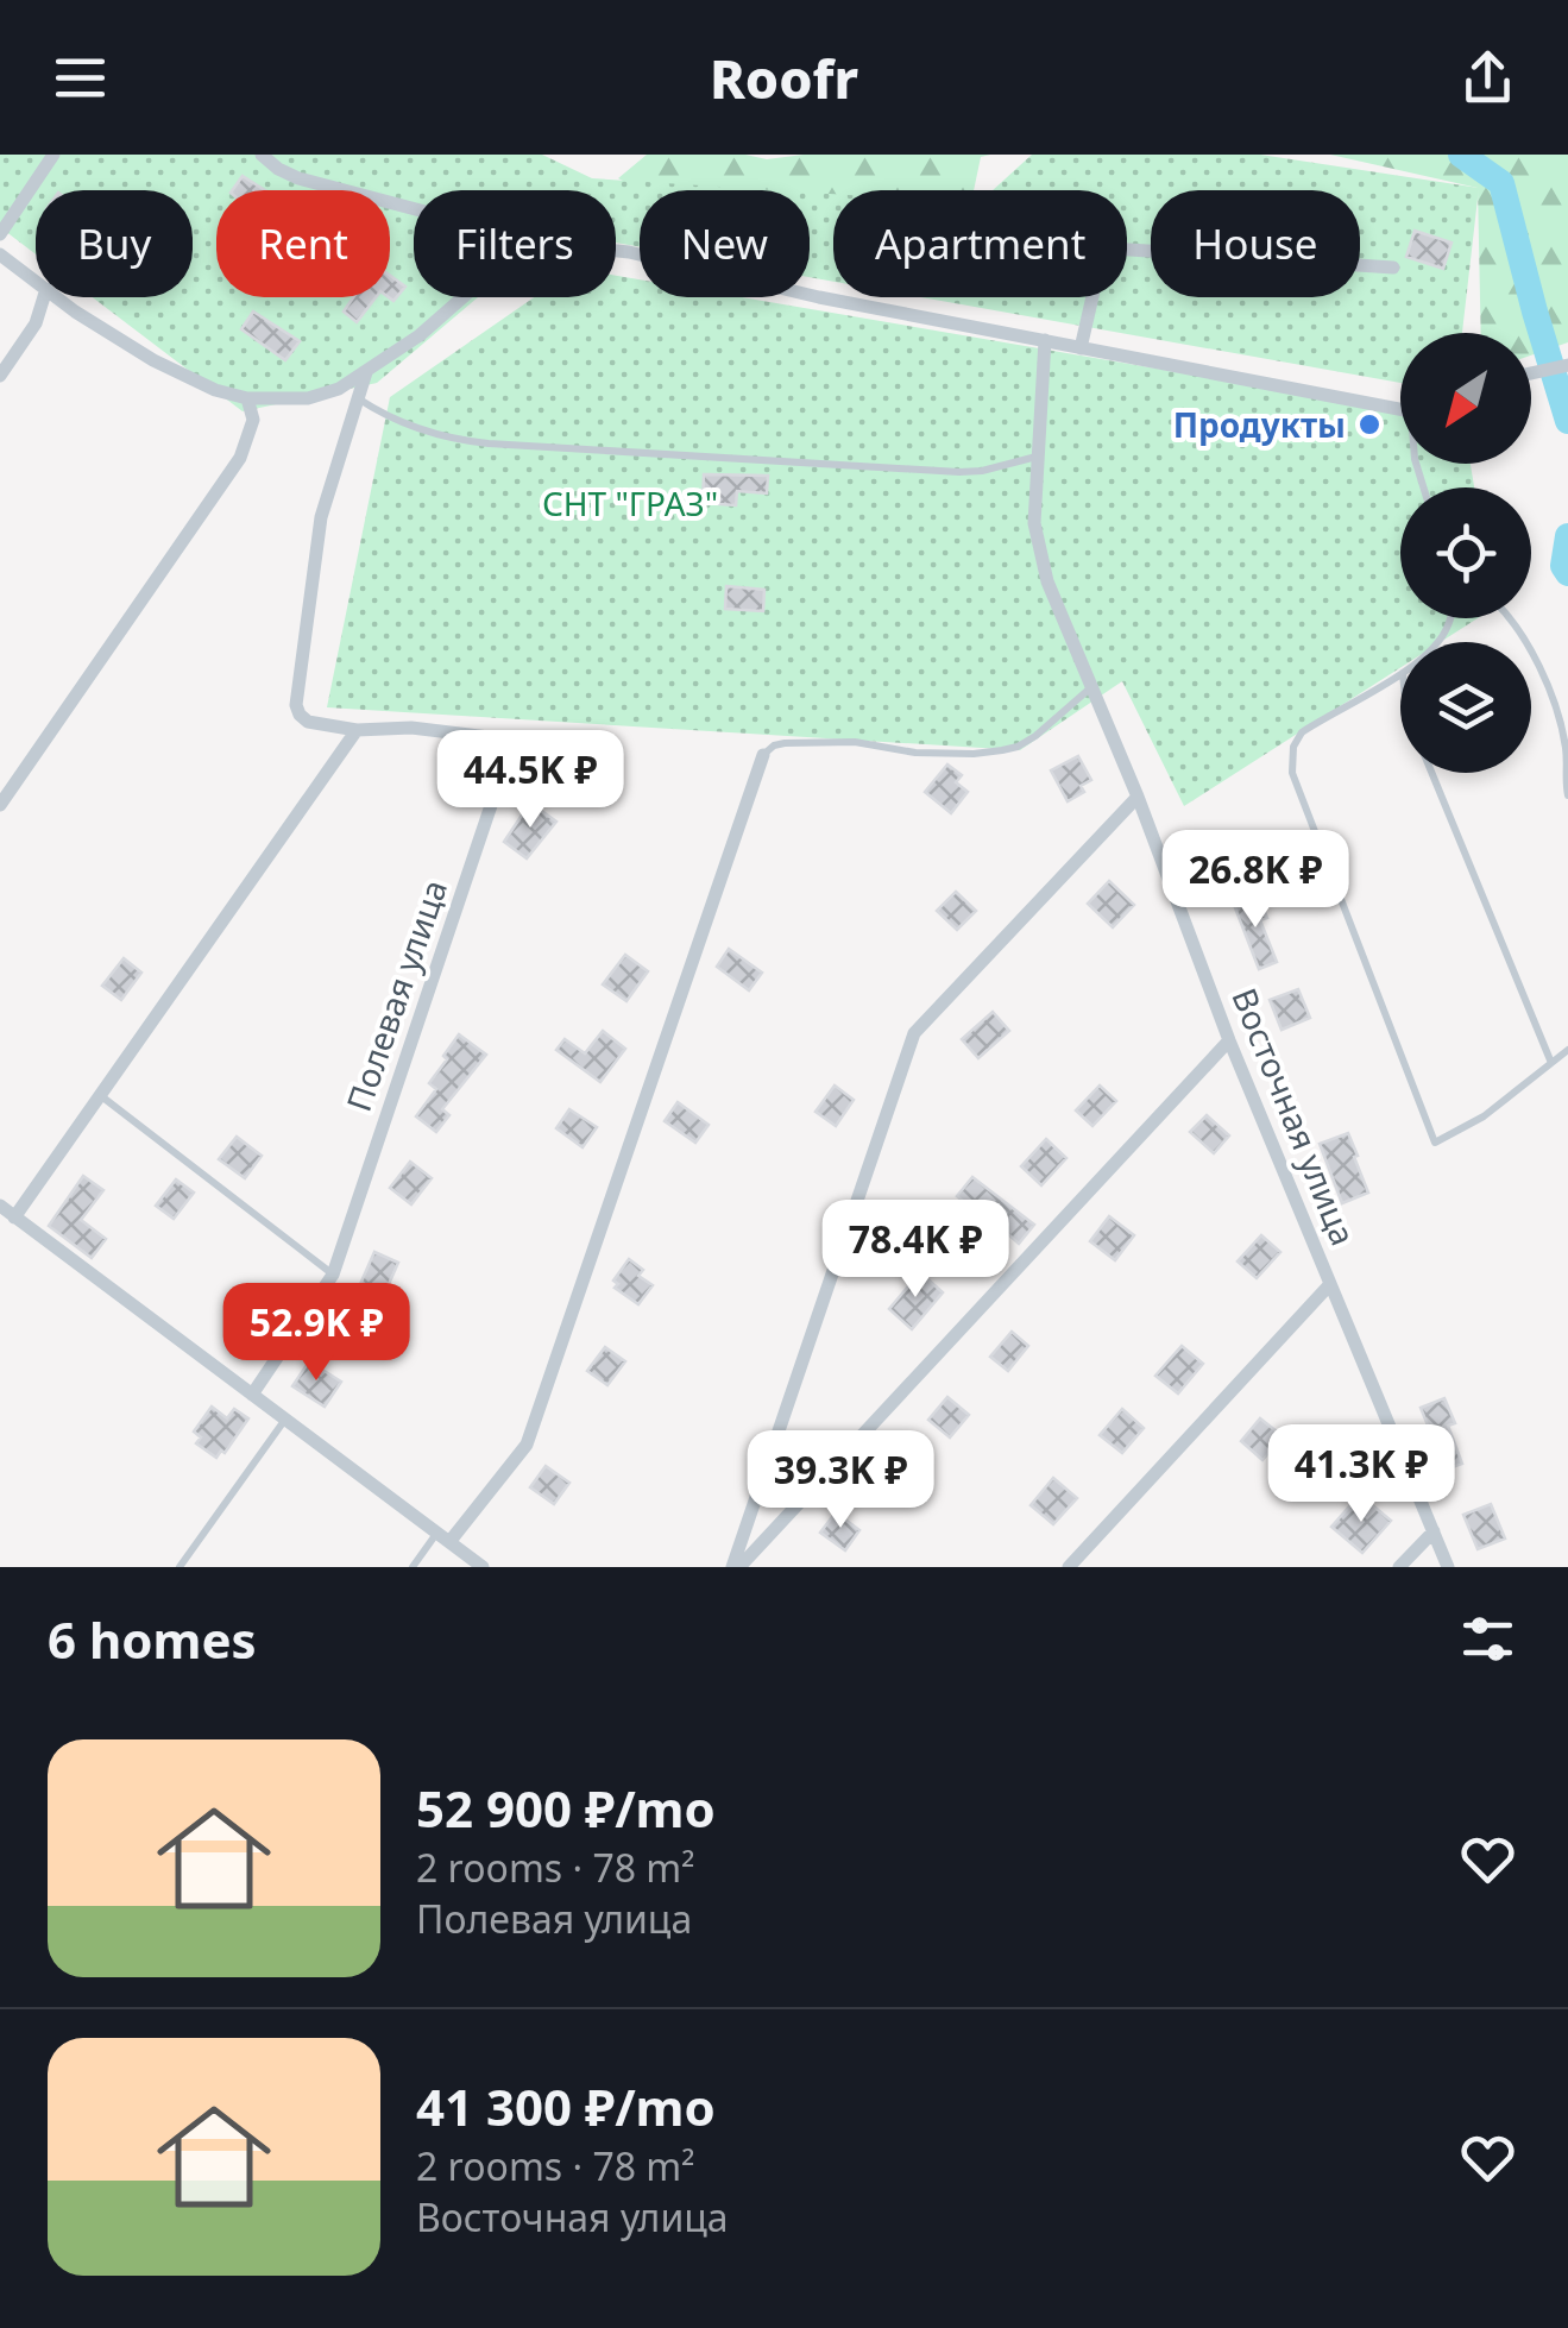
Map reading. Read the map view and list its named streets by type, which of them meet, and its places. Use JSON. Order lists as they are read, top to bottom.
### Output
{
  "streets": {
    "street": ["Полевая улица", "Восточная улица"]
  },
  "parks": ["СНТ \"ГРАЗ\""],
  "places": ["Продукты"],
  "north": "bottom left",
  "page": {
    "header": "Roofr",
    "chip": [
      "Buy",
      "Rent",
      "Filters",
      "New",
      "Apartment",
      "House"
    ],
    "price": [
      "44.5K ₽",
      "26.8K ₽",
      "78.4K ₽",
      "52.9K ₽",
      "41.3K ₽",
      "39.3K ₽"
    ],
    "heading": "6 homes",
    "list": [
      {
        "name": "52 900 ₽/mo",
        "note": "2 rooms · 78 m² · Полевая улица"
      },
      {
        "name": "41 300 ₽/mo",
        "note": "2 rooms · 78 m² · Восточная улица"
      }
    ]
  }
}
